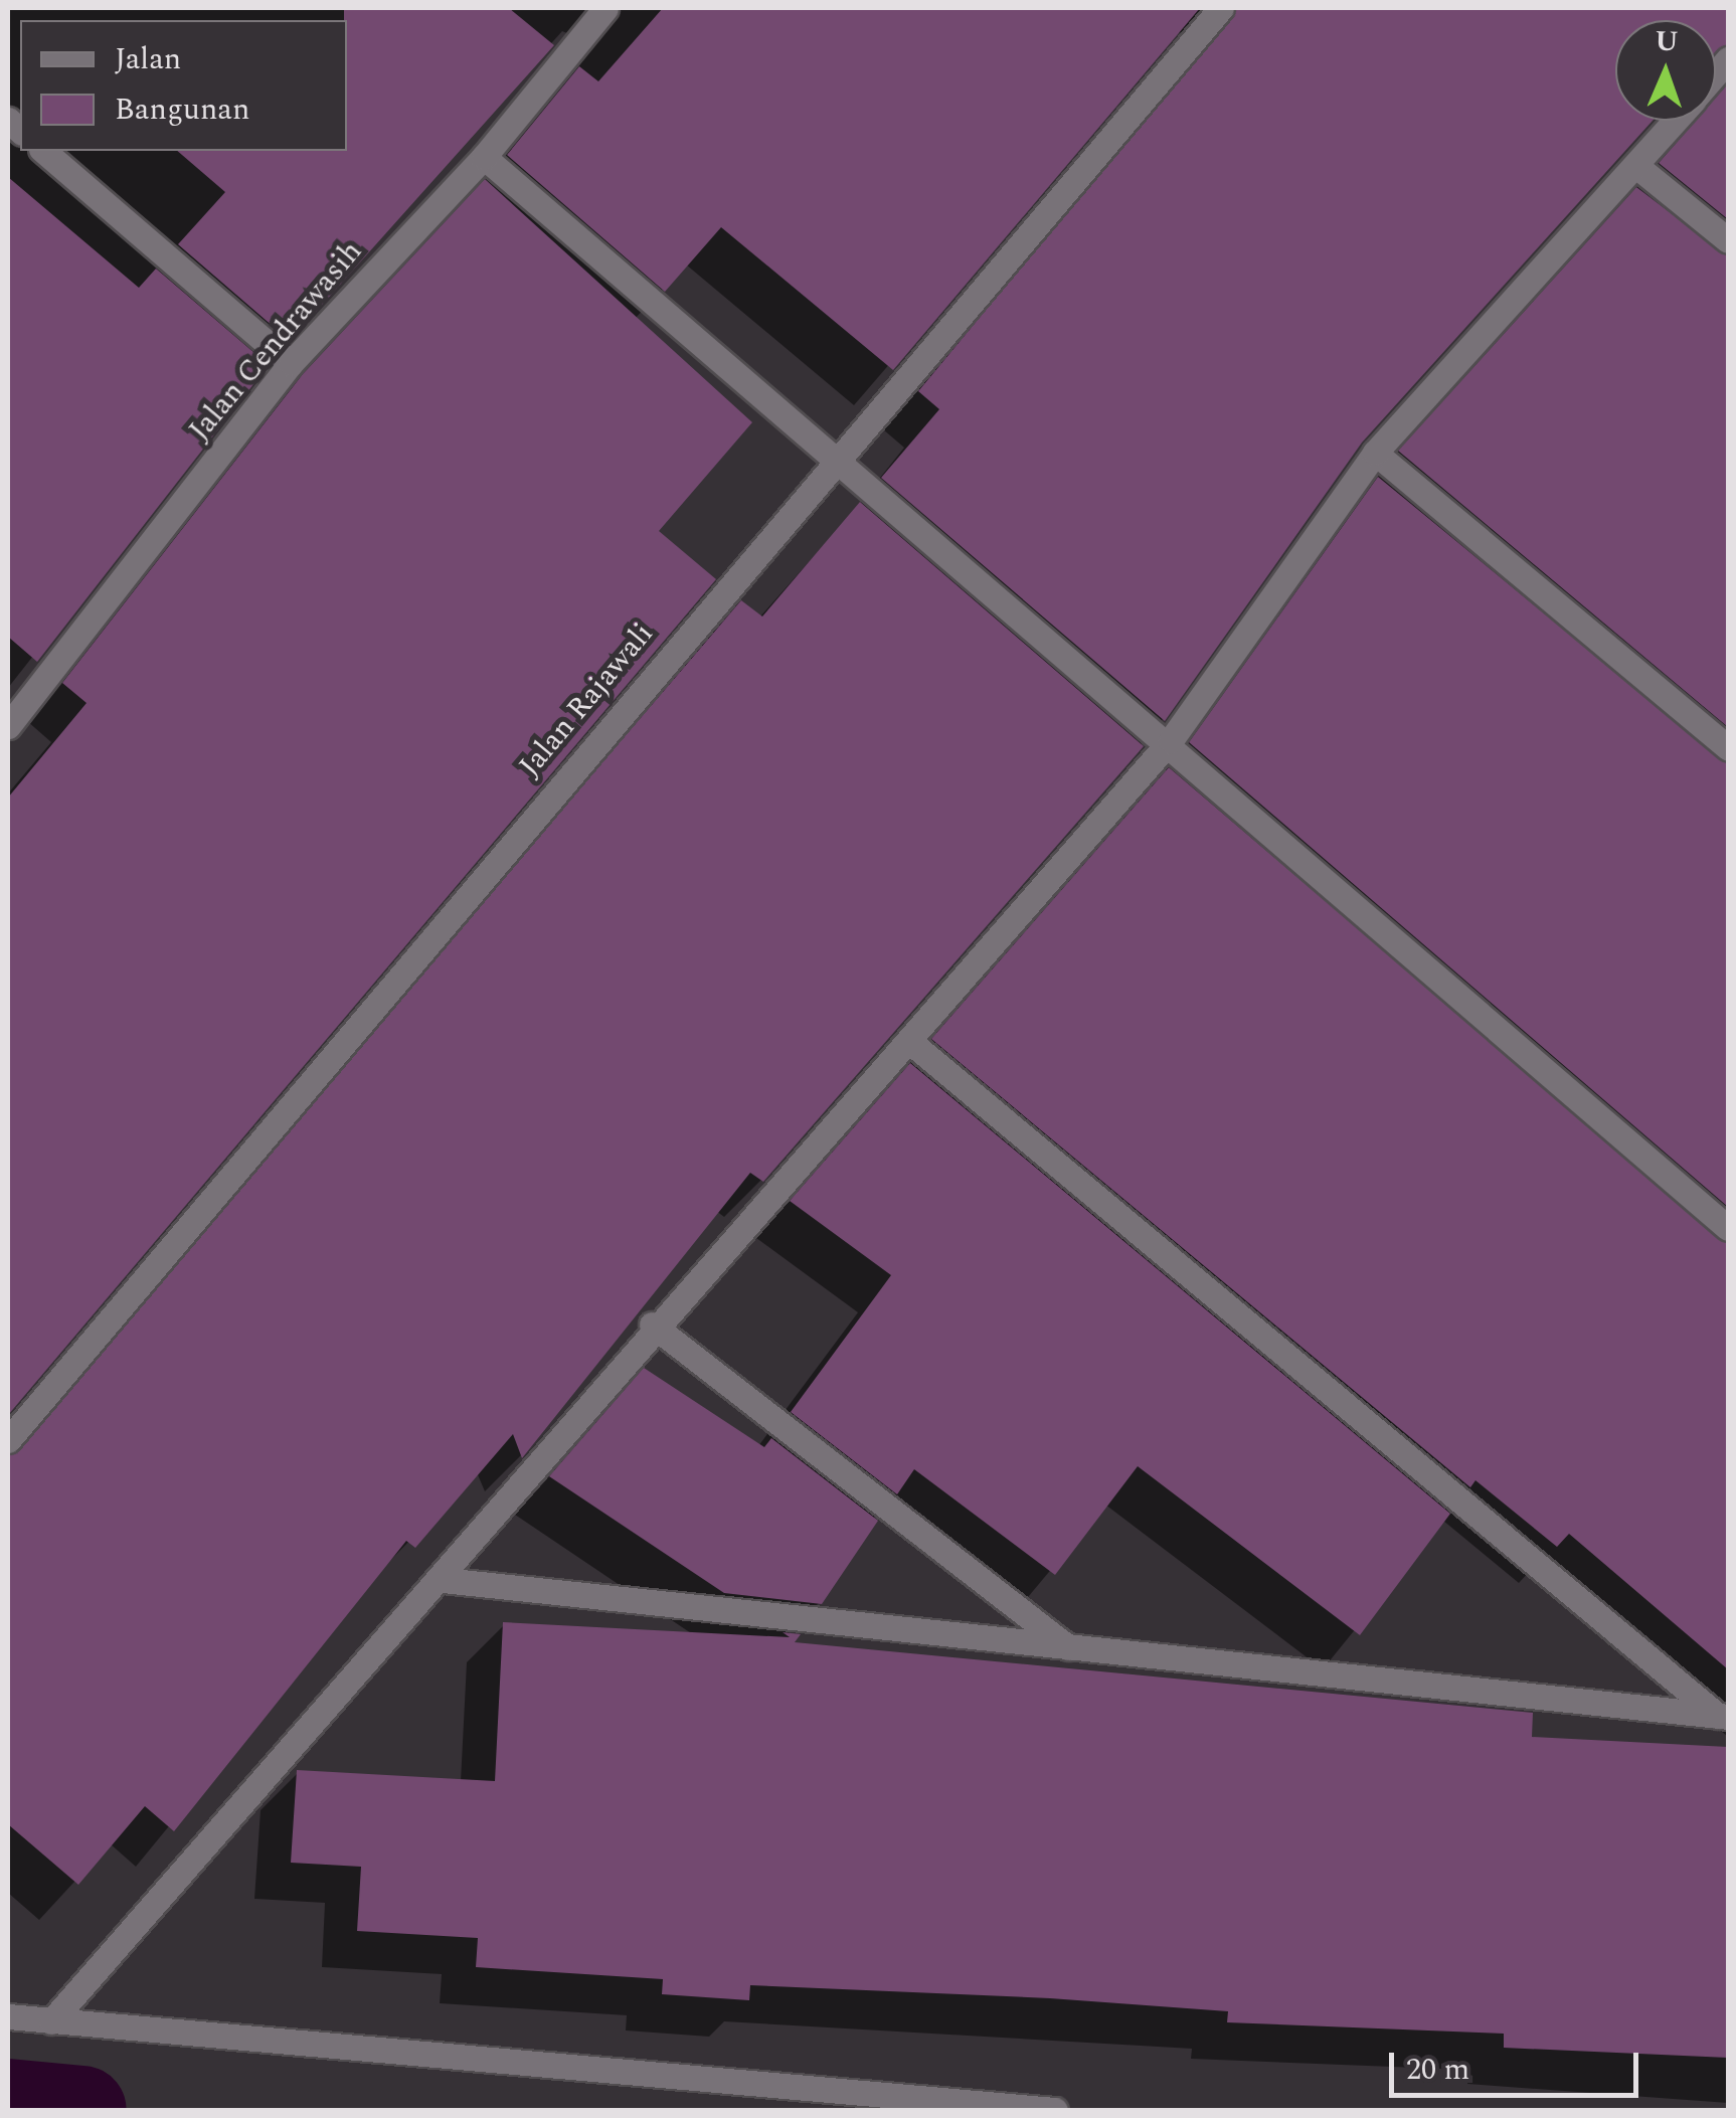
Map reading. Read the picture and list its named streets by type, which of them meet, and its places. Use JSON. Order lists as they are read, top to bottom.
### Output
{
  "streets": {
    "street": ["Jalan Cendrawasih", "Jalan Rajawali"]
  },
  "legend": ["Jalan", "Bangunan"],
  "scale_bar": "20 m",
  "north": "top"
}
